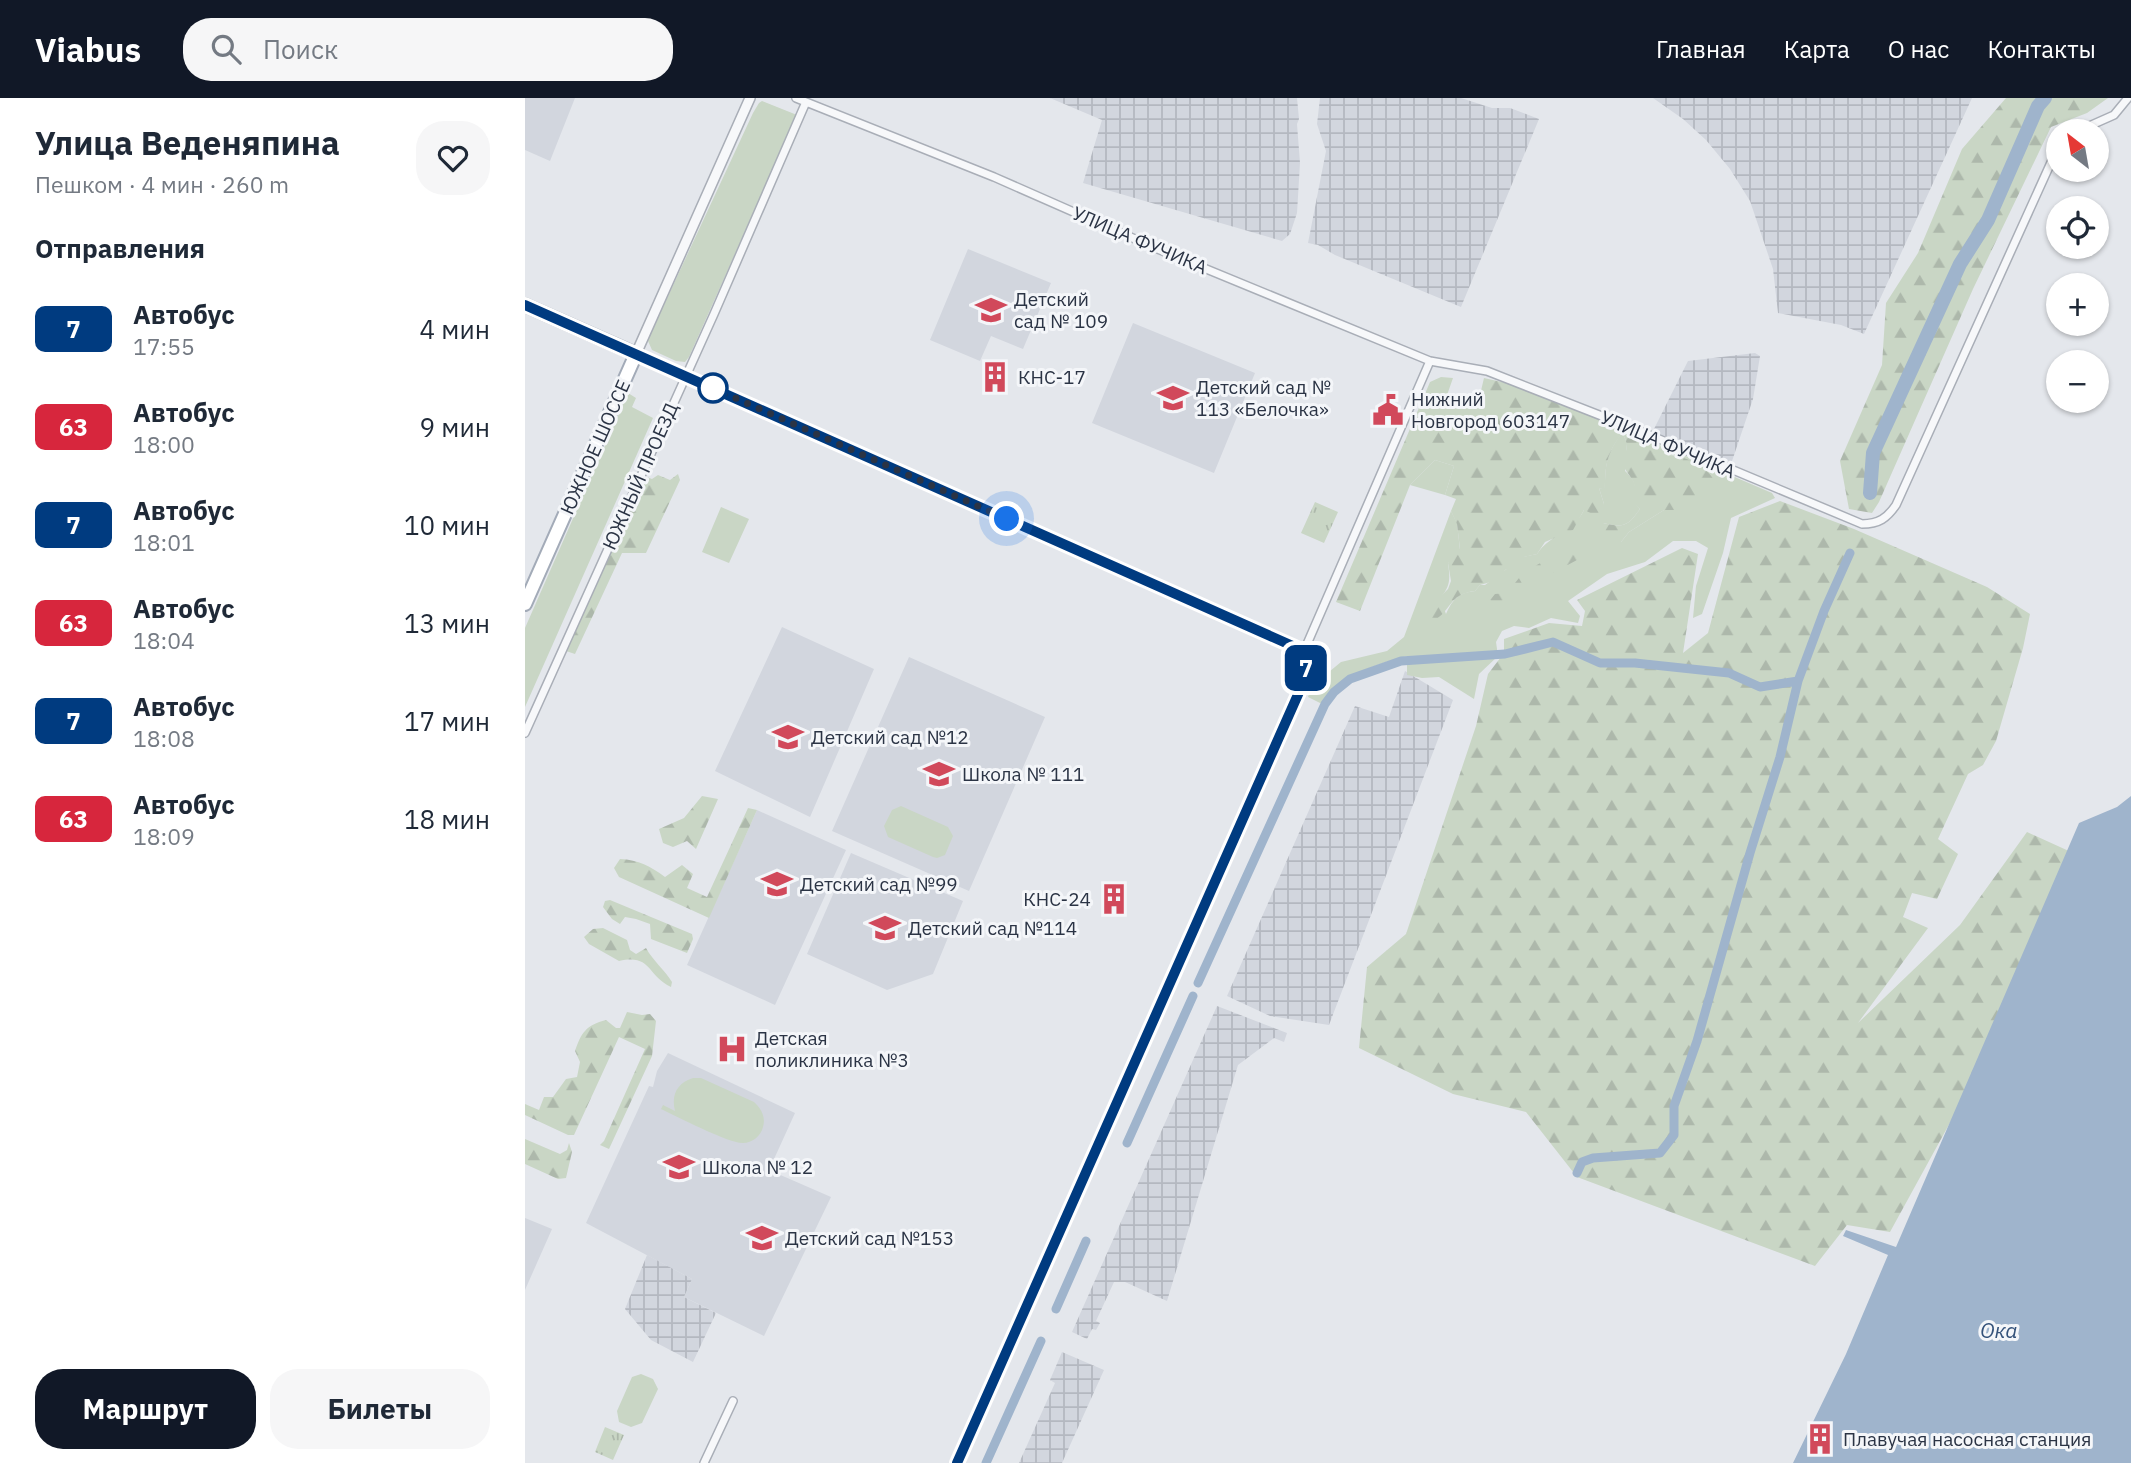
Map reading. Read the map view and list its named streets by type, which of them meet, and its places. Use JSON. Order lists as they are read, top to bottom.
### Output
{
  "streets": {
    "main road": ["ЮЖНОЕ ШОССЕ"],
    "street": ["УЛИЦА ФУЧИКА", "ЮЖНЫЙ ПРОЕЗД"]
  },
  "crossings": [
    ["УЛИЦА ФУЧИКА", "ЮЖНЫЙ ПРОЕЗД"]
  ],
  "water": ["Ока"],
  "places": {
    "school or university": [
      "Детский сад № 109",
      "Детский сад № 113 «Белочка»",
      "Детский сад №12",
      "Школа № 111",
      "Детский сад №99",
      "Детский сад №114",
      "Школа № 12",
      "Детский сад №153"
    ],
    "building": ["КНС-17", "КНС-24", "Плавучая насосная станция"],
    "public building": ["Нижний Новгород 603147"],
    "hospital": ["Детская поликлиника №3"]
  },
  "lines": ["bus line 7"],
  "north": "top left",
  "page": {
    "header": "Viabus",
    "search": "Поиск",
    "nav": [
      "Главная",
      "Карта",
      "О нас",
      "Контакты"
    ],
    "heading": [
      ["Улица Веденяпина", "Пешком · 4 мин · 260 m"],
      "Отправления"
    ],
    "on_map": "7",
    "map_buttons": ["+", "−"],
    "list": [
      {
        "mark": "7",
        "name": "Автобус",
        "note": "17:55",
        "value": "4 мин"
      },
      {
        "mark": "63",
        "name": "Автобус",
        "note": "18:00",
        "value": "9 мин"
      },
      {
        "mark": "7",
        "name": "Автобус",
        "note": "18:01",
        "value": "10 мин"
      },
      {
        "mark": "63",
        "name": "Автобус",
        "note": "18:04",
        "value": "13 мин"
      },
      {
        "mark": "7",
        "name": "Автобус",
        "note": "18:08",
        "value": "17 мин"
      },
      {
        "mark": "63",
        "name": "Автобус",
        "note": "18:09",
        "value": "18 мин"
      }
    ],
    "buttons": ["Маршрут", "Билеты"]
  }
}
